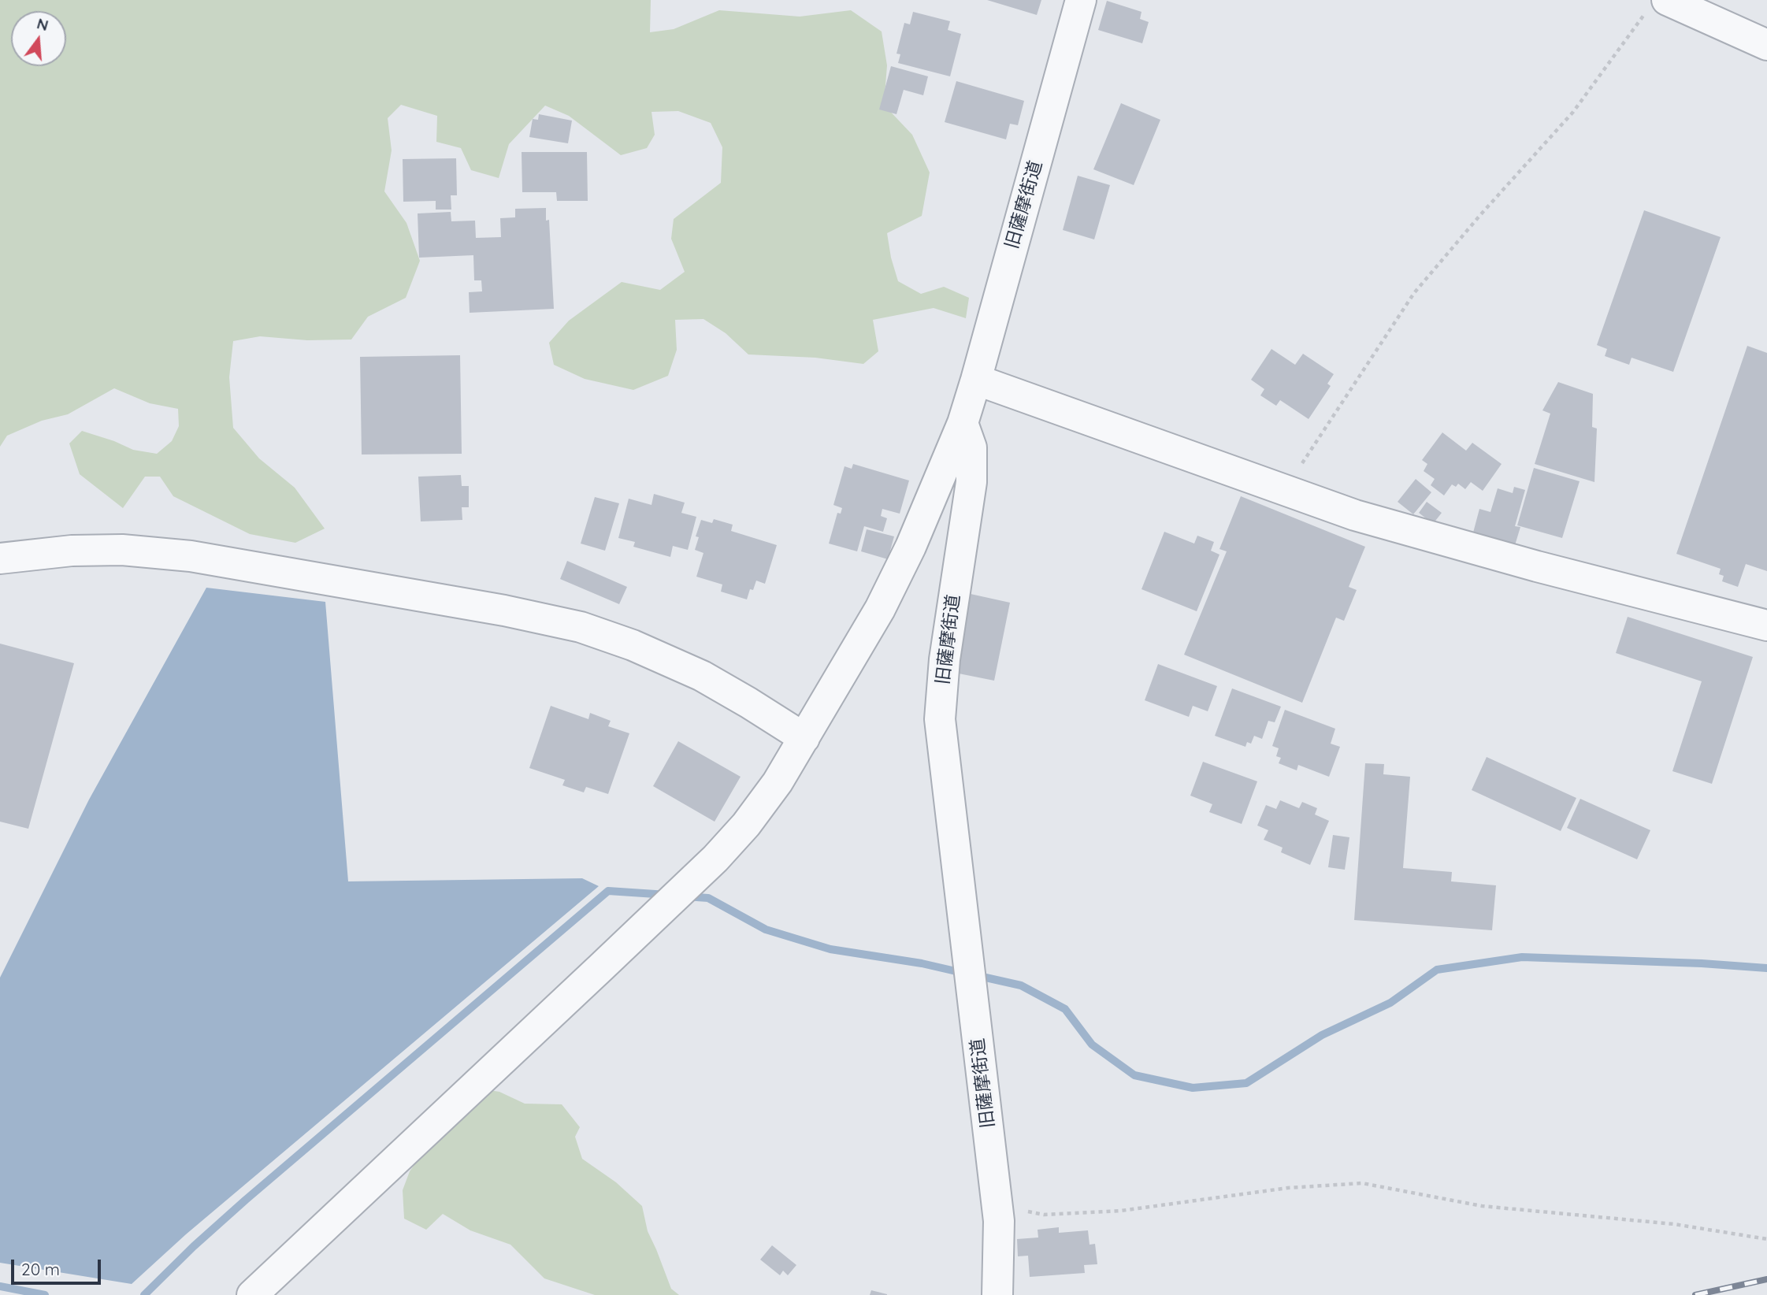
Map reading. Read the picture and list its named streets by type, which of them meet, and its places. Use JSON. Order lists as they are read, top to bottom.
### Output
{
  "streets": {
    "street": ["旧薩摩街道"]
  },
  "scale_bar": "20 m",
  "north": "top"
}
